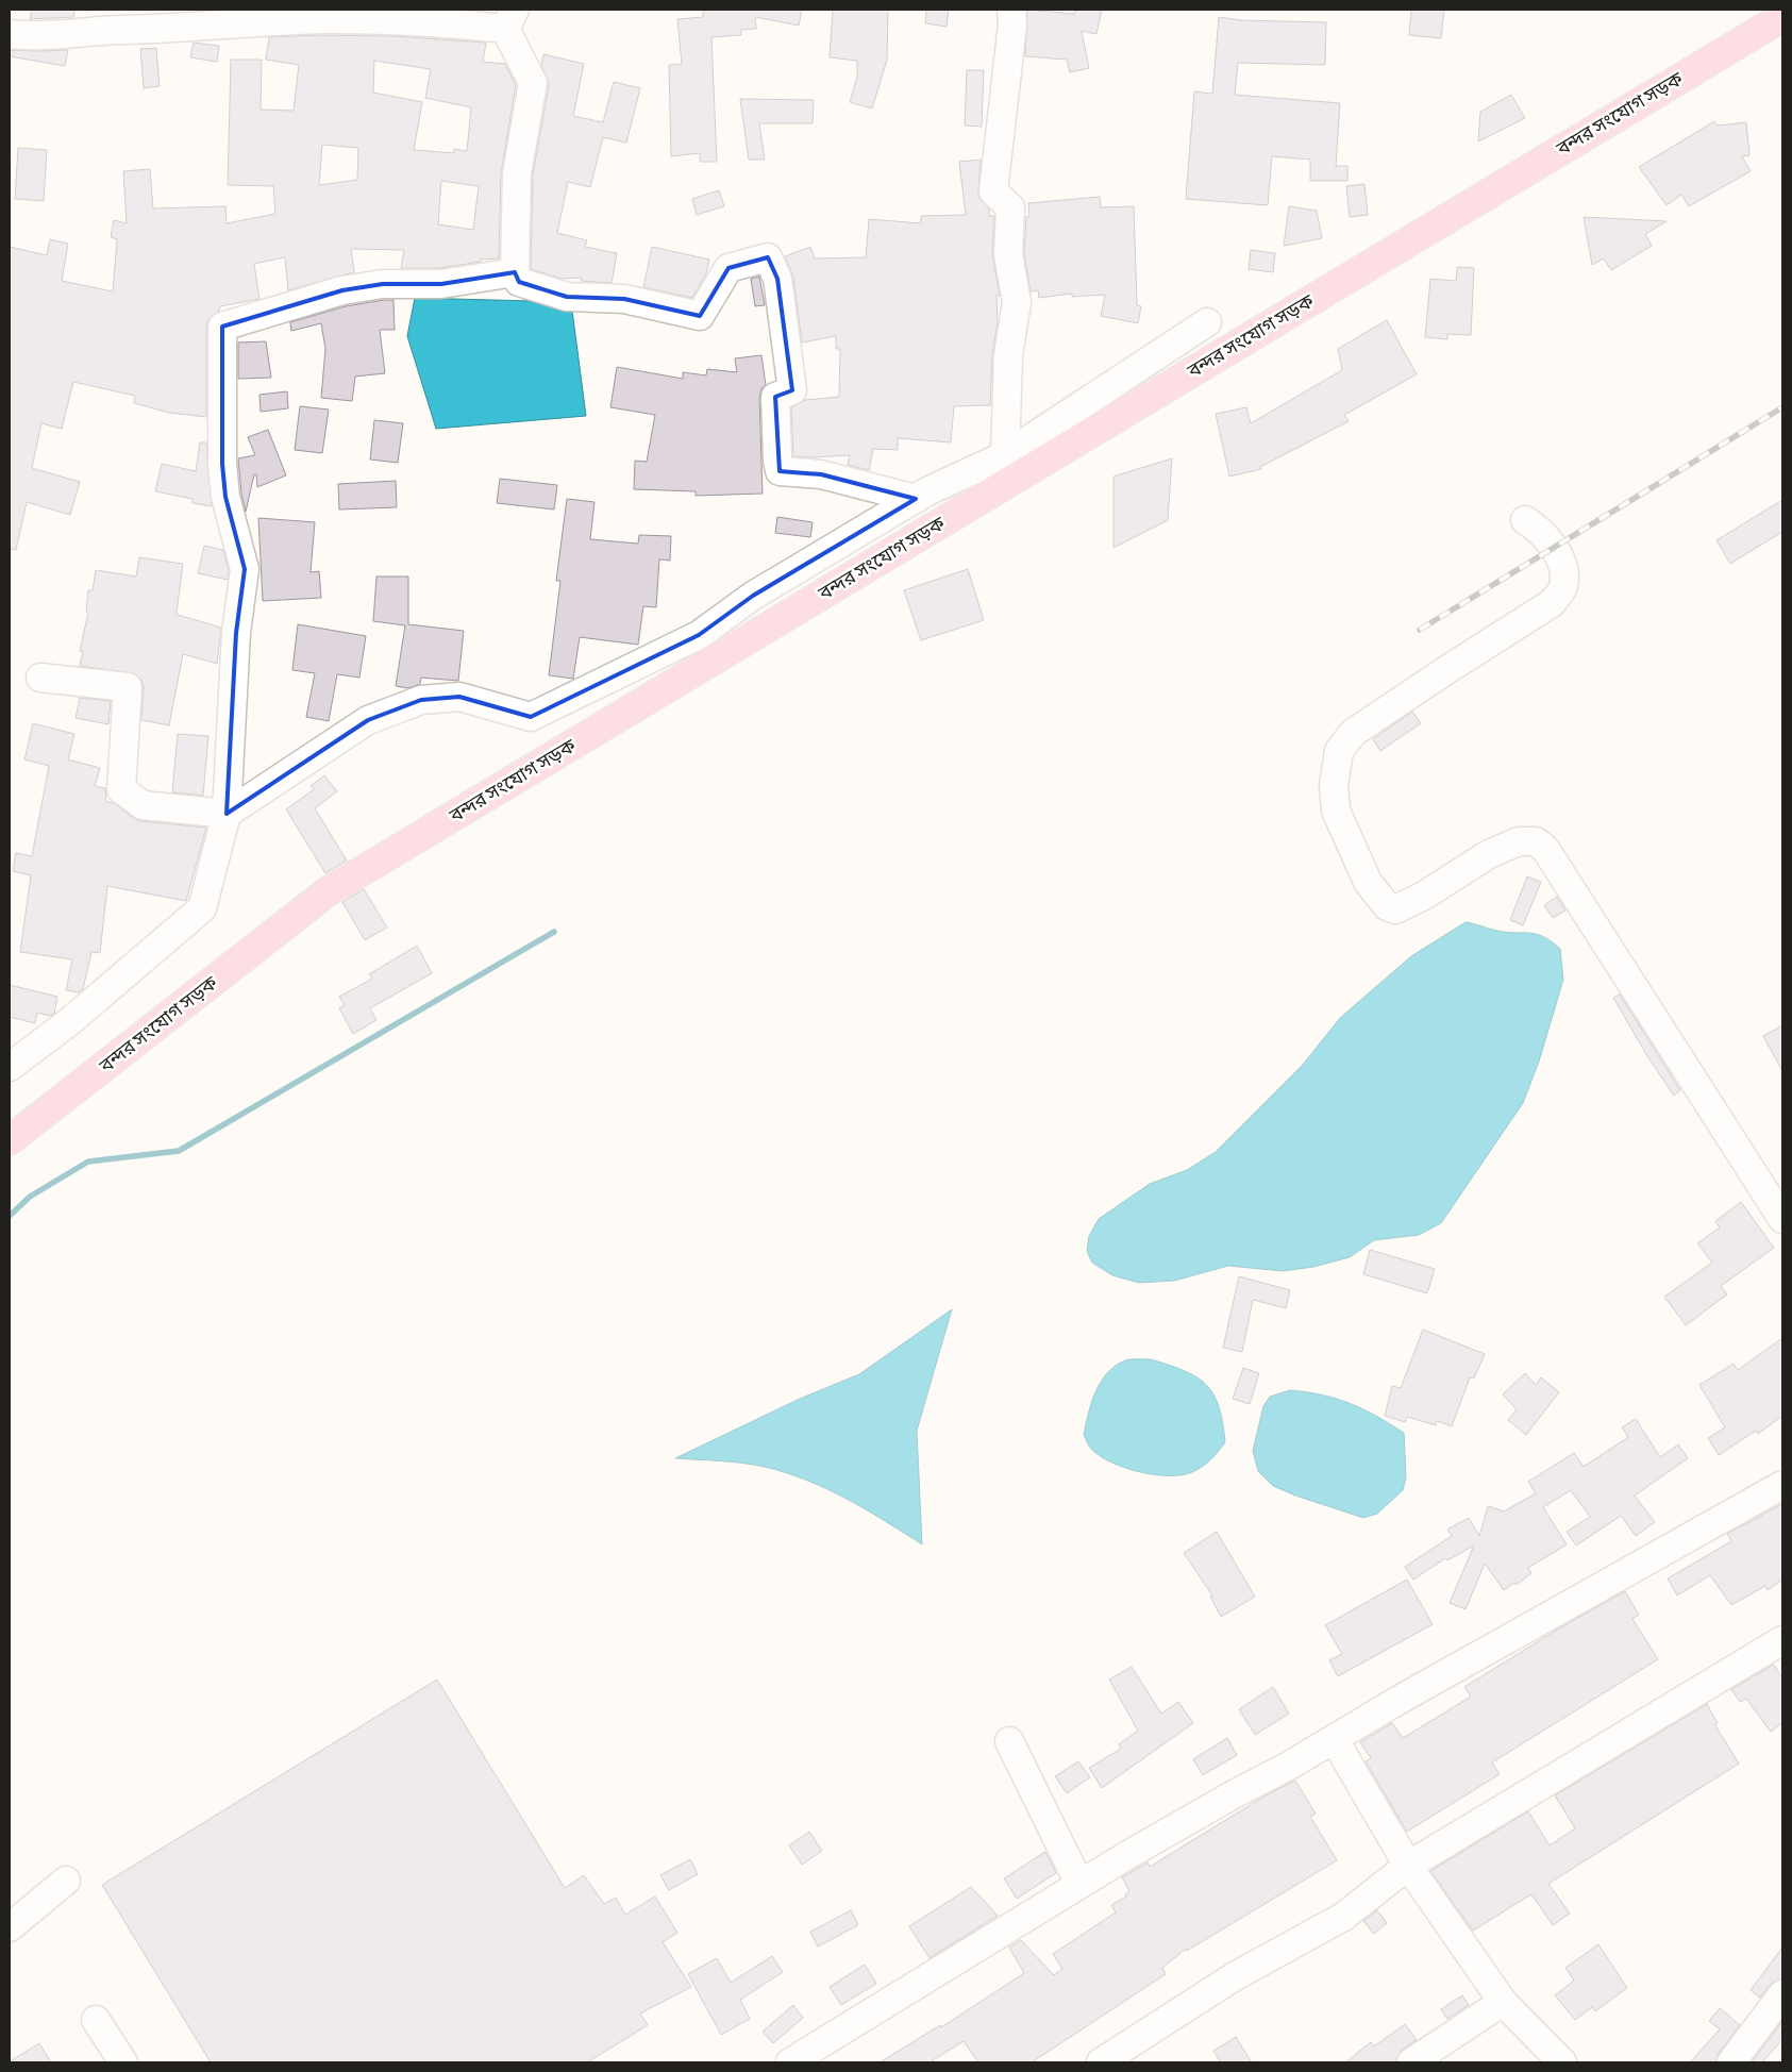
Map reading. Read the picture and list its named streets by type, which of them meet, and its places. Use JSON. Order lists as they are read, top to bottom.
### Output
{
  "streets": {
    "highway": ["বন্দর সংযোগ সড়ক"]
  }
}
